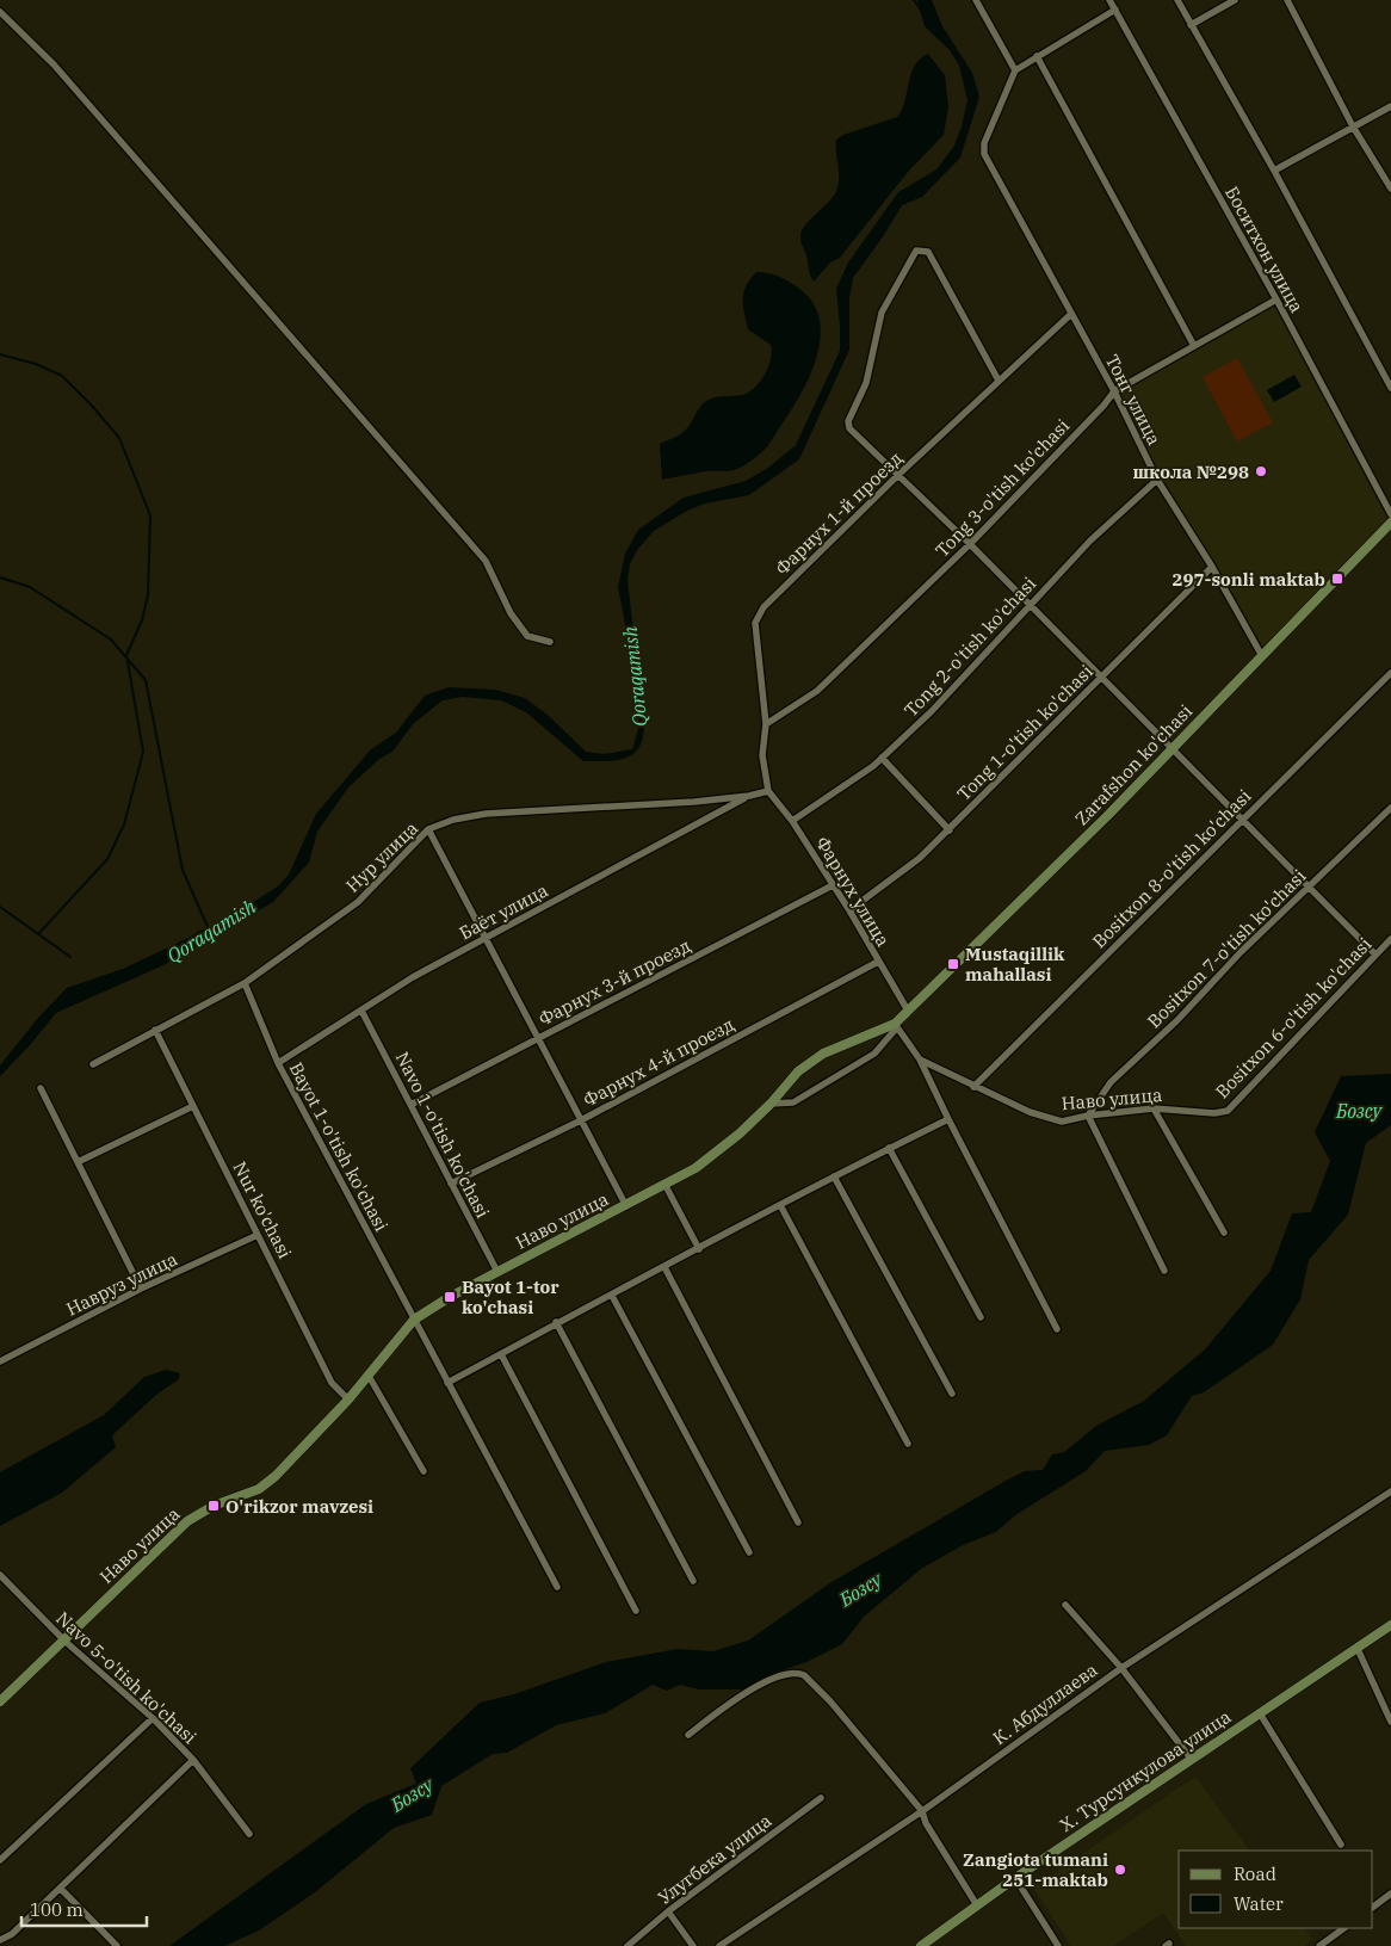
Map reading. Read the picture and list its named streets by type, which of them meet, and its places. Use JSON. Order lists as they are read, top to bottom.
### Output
{
  "streets": {
    "street": [
      "Боситхон улица",
      "Тонг улица",
      "Tong 3-o'tish ko'chasi",
      "Фарнух 1-й проезд",
      "Tong 2-o'tish ko'chasi",
      "Tong 1-o'tish ko'chasi",
      "Zarafshon ko'chasi",
      "Нур улица",
      "Bositxon 8-o'tish ko'chasi",
      "Фарнух улица",
      "Баёт улица",
      "Bositxon 7-o'tish ko'chasi",
      "Фарнух 3-й проезд",
      "Bositxon 6-o'tish ko'chasi",
      "Фарнух 4-й проезд",
      "Наво улица",
      "Navo 1-o'tish ko'chasi",
      "Bayot 1-o'tish ko'chasi",
      "Nur ko'chasi",
      "Навруз улица",
      "Navo 5-o'tish ko'chasi",
      "К. Абдуллаева",
      "Х. Турсункулова улица",
      "Улугбека улица"
    ]
  },
  "crossings": [
    ["Боситхон улица", "Tong 3-o'tish ko'chasi"],
    ["Тонг улица", "Tong 3-o'tish ko'chasi"],
    ["Тонг улица", "Фарнух 1-й проезд"],
    ["Тонг улица", "Tong 2-o'tish ko'chasi"],
    ["Тонг улица", "Tong 1-o'tish ko'chasi"],
    ["Тонг улица", "Zarafshon ko'chasi"],
    ["Tong 3-o'tish ko'chasi", "Фарнух 1-й проезд"],
    ["Фарнух 1-й проезд", "Нур улица"],
    ["Фарнух 1-й проезд", "Фарнух улица"],
    ["Tong 2-o'tish ko'chasi", "Фарнух улица"],
    ["Tong 1-o'tish ko'chasi", "Фарнух улица"],
    ["Zarafshon ko'chasi", "Фарнух улица"],
    ["Zarafshon ko'chasi", "Наво улица"],
    ["Нур улица", "Фарнух улица"],
    ["Нур улица", "Баёт улица"],
    ["Нур улица", "Bayot 1-o'tish ko'chasi"],
    ["Нур улица", "Nur ko'chasi"],
    ["Bositxon 8-o'tish ko'chasi", "Наво улица"],
    ["Фарнух улица", "Фарнух 3-й проезд"],
    ["Фарнух улица", "Фарнух 4-й проезд"],
    ["Баёт улица", "Navo 1-o'tish ko'chasi"],
    ["Баёт улица", "Bayot 1-o'tish ko'chasi"],
    ["Bositxon 7-o'tish ko'chasi", "Наво улица"],
    ["Фарнух 3-й проезд", "Navo 1-o'tish ko'chasi"],
    ["Bositxon 6-o'tish ko'chasi", "Наво улица"],
    ["Фарнух 4-й проезд", "Navo 1-o'tish ko'chasi"],
    ["Наво улица", "Navo 1-o'tish ko'chasi"],
    ["Наво улица", "Bayot 1-o'tish ko'chasi"],
    ["Наво улица", "Nur ko'chasi"],
    ["Наво улица", "Navo 5-o'tish ko'chasi"],
    ["Nur ko'chasi", "Навруз улица"]
  ],
  "water": ["Qoraqamish", "Бозсу"],
  "places": {
    "other": ["школа №298", "Zangiota tumani 251-maktab"],
    "transit": [
      "297-sonli maktab",
      "Mustaqillik mahallasi",
      "Bayot 1-tor ko'chasi",
      "O'rikzor mavzesi"
    ]
  },
  "legend": ["Road", "Water"],
  "scale_bar": "100 m"
}
